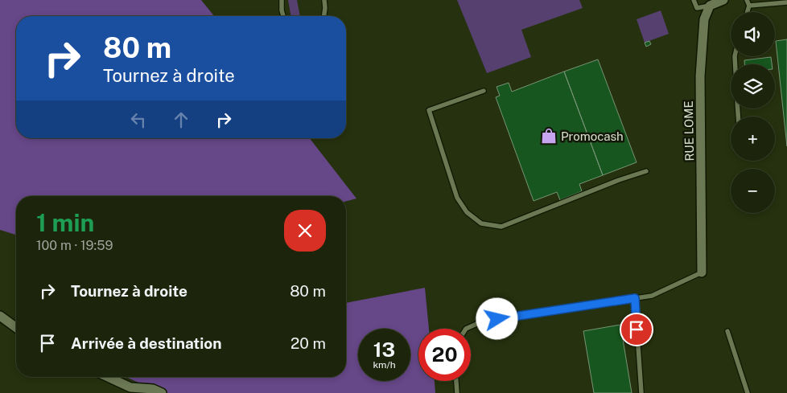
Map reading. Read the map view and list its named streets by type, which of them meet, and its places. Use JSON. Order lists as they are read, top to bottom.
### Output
{
  "streets": {
    "street": ["RUE LOME"]
  },
  "places": {
    "shop": ["Promocash"]
  },
  "page": {
    "map_buttons": ["+", "−"],
    "turn": ["80 m", "Tournez à droite"],
    "heading": ["1 min", "100 m · 19:59"],
    "list": [
      {
        "name": "Tournez à droite",
        "value": "80 m"
      },
      {
        "name": "Arrivée à destination",
        "value": "20 m"
      }
    ],
    "speed": "13 km/h",
    "limit": "20"
  }
}
